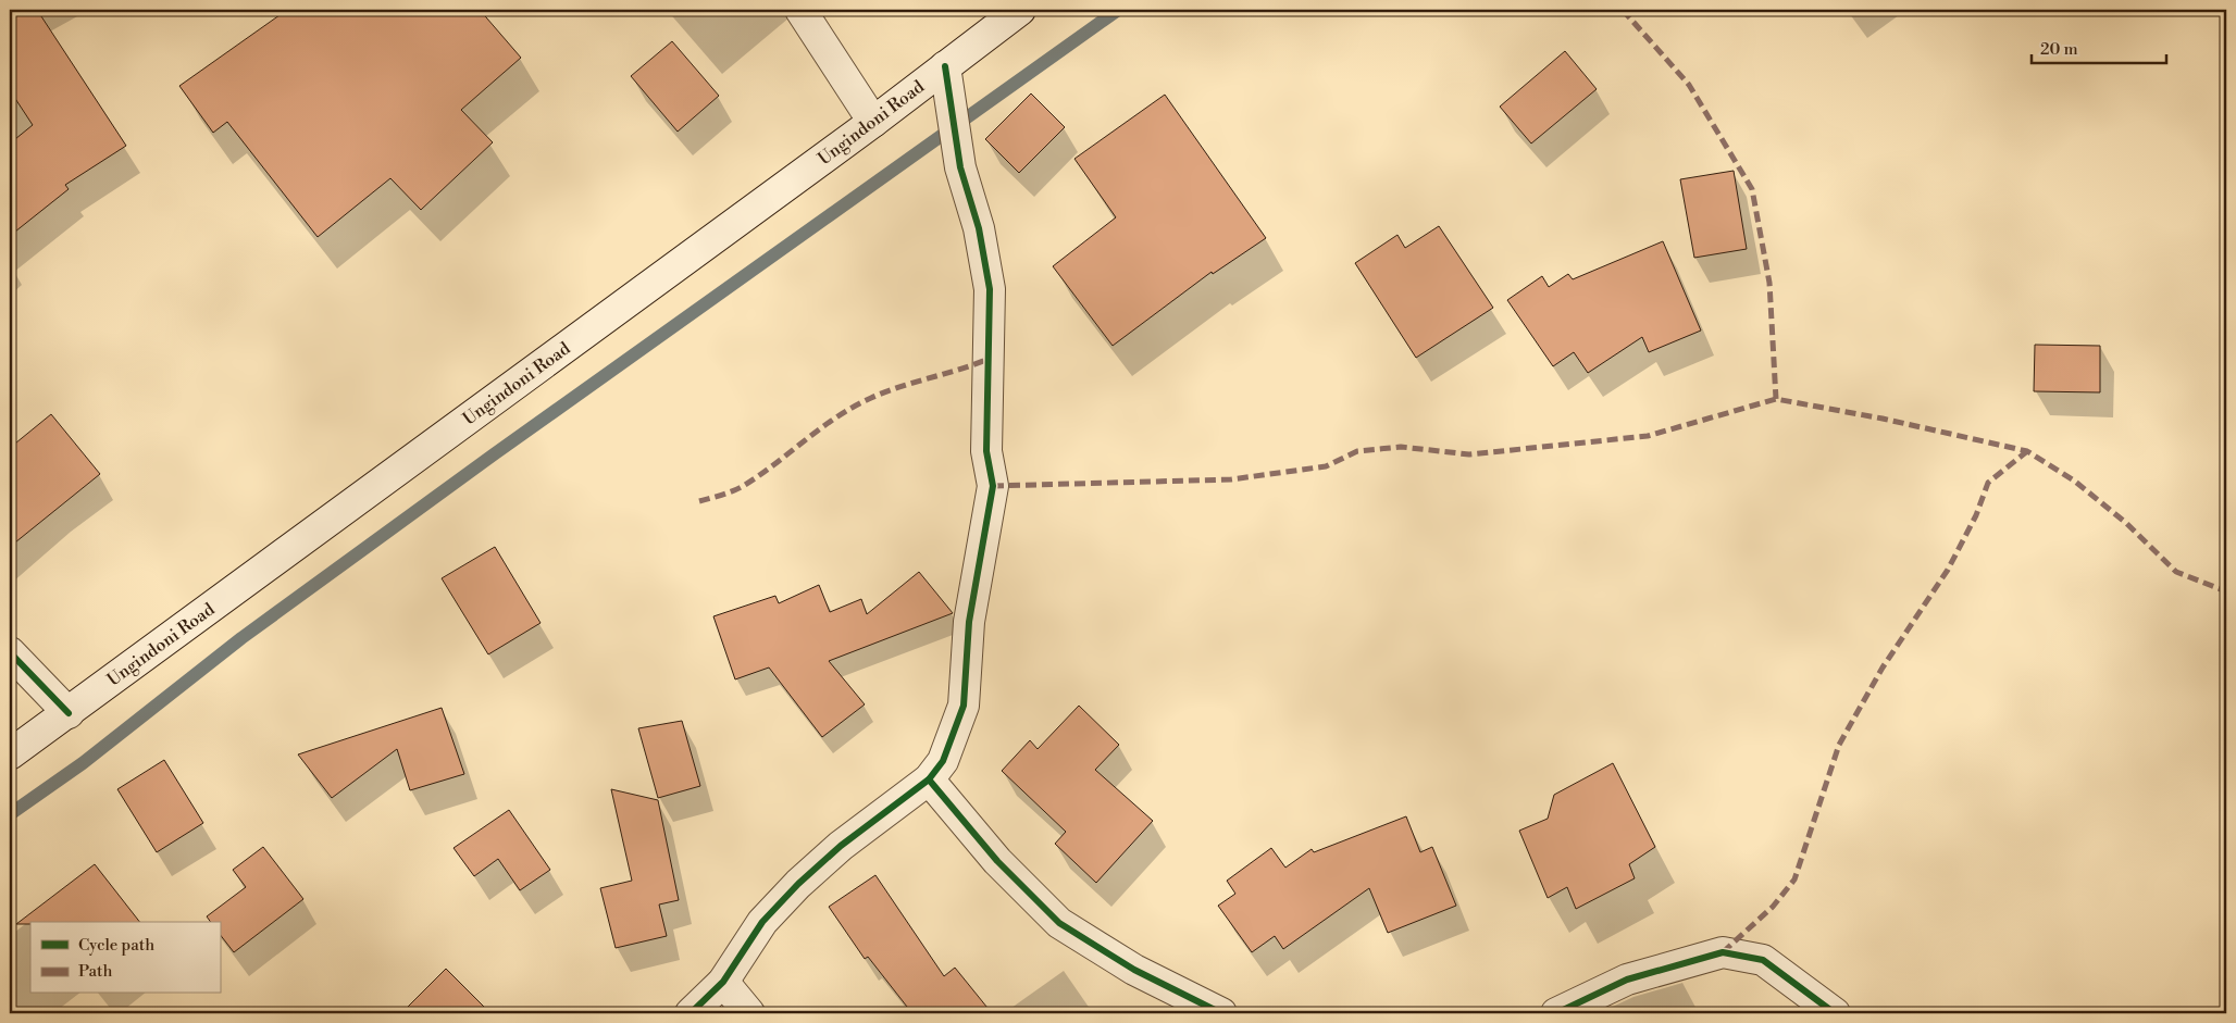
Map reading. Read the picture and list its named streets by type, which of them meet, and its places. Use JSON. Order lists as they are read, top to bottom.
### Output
{
  "streets": {
    "street": ["Ungindoni Road"]
  },
  "legend": ["Cycle path", "Path"],
  "scale_bar": "20 m"
}
